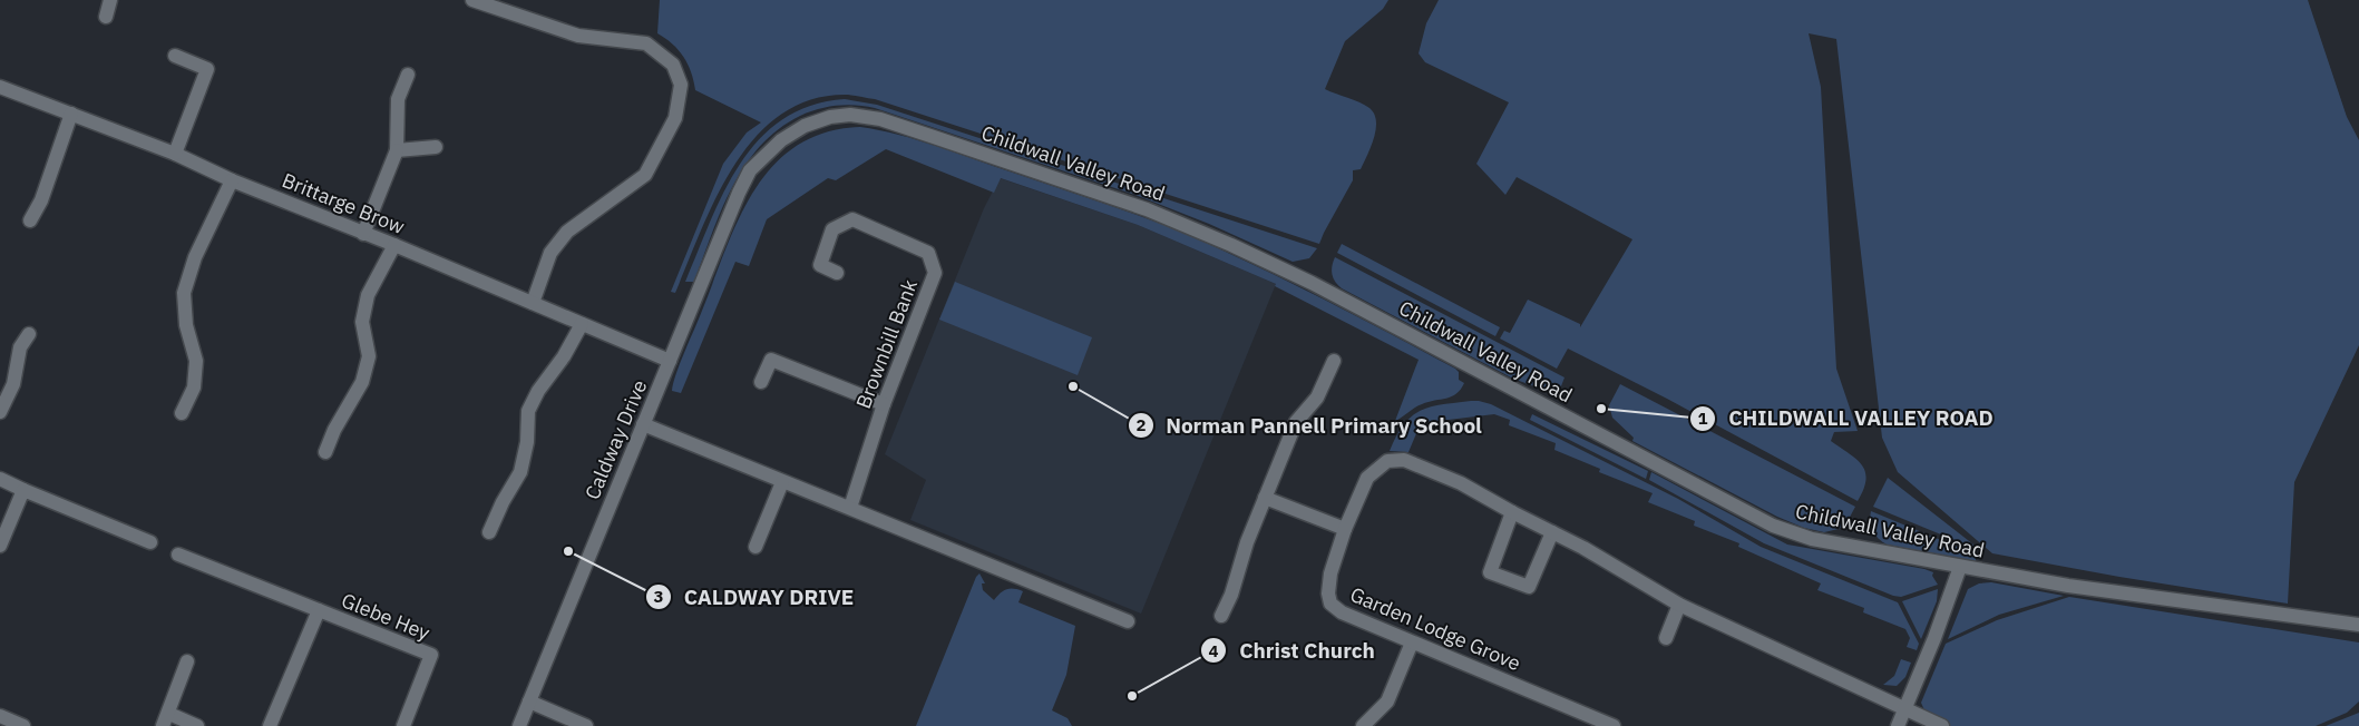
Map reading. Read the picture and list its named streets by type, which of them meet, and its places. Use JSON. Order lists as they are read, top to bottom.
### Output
{
  "streets": {
    "street": [
      "Childwall Valley Road",
      "Brittarge Brow",
      "Brownbill Bank",
      "Caldway Drive",
      "Glebe Hey",
      "Garden Lodge Grove"
    ]
  },
  "crossings": [
    ["Childwall Valley Road", "Caldway Drive"],
    ["Brittarge Brow", "Caldway Drive"]
  ],
  "places": [
    "Norman Pannell Primary School",
    "CHILDWALL VALLEY ROAD",
    "CALDWAY DRIVE",
    "Christ Church"
  ]
}
